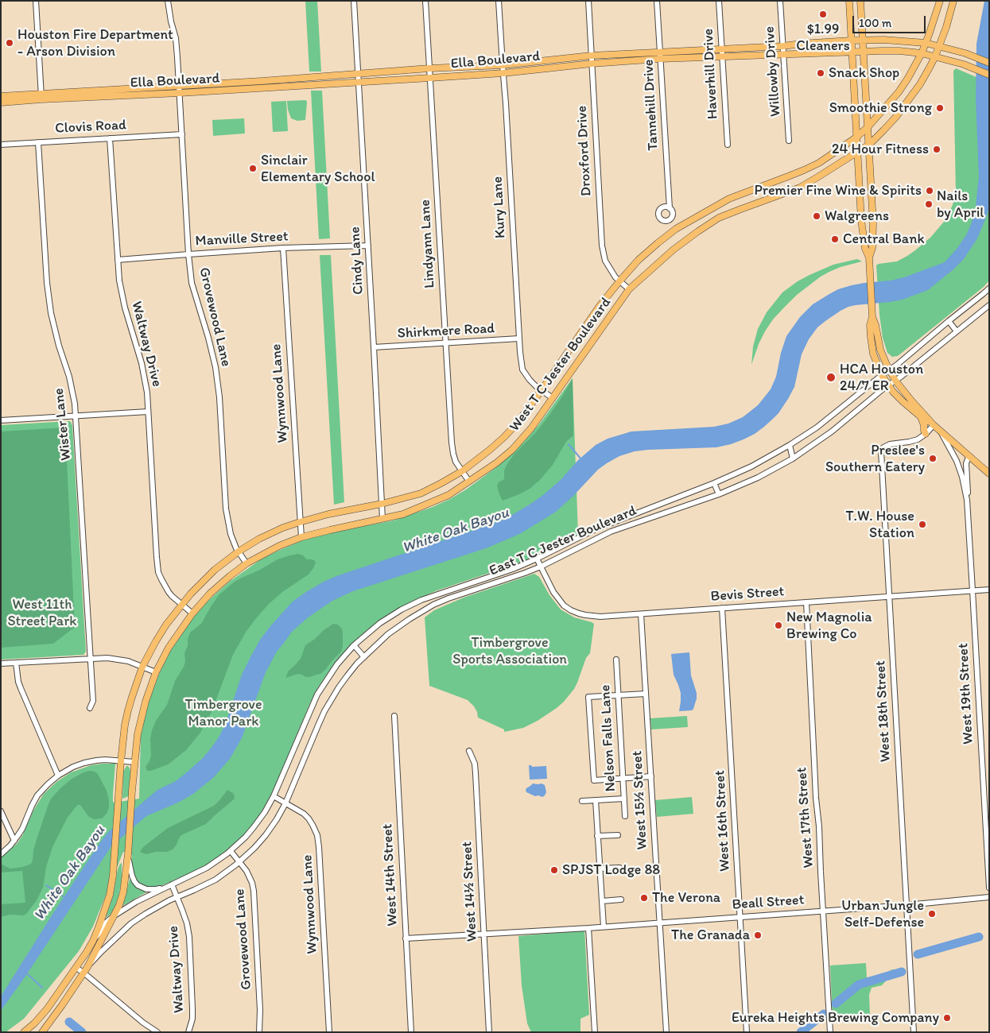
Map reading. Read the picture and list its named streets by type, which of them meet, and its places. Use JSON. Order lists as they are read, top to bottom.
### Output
{
  "streets": {
    "main road": ["Ella Boulevard", "West T C Jester Boulevard"],
    "street": [
      "Willowby Drive",
      "Haverhill Drive",
      "Tannehill Drive",
      "Clovis Road",
      "Droxford Drive",
      "Kury Lane",
      "Manville Street",
      "Lindyann Lane",
      "Cindy Lane",
      "Grovewood Lane",
      "Shirkmere Road",
      "Waltway Drive",
      "Wynnwood Lane",
      "Wister Lane",
      "East T C Jester Boulevard",
      "Bevis Street",
      "West 19th Street",
      "West 18th Street",
      "Nelson Falls Lane",
      "West 15½ Street",
      "West 17th Street",
      "West 16th Street",
      "West 14th Street",
      "West 14½ Street",
      "Beall Street"
    ]
  },
  "crossings": [
    ["Ella Boulevard", "Willowby Drive"],
    ["Ella Boulevard", "Haverhill Drive"],
    ["Ella Boulevard", "Tannehill Drive"],
    ["Ella Boulevard", "Droxford Drive"],
    ["Ella Boulevard", "Kury Lane"],
    ["Ella Boulevard", "Lindyann Lane"],
    ["Ella Boulevard", "Cindy Lane"],
    ["Ella Boulevard", "Grovewood Lane"],
    ["Ella Boulevard", "West T C Jester Boulevard"],
    ["Clovis Road", "Grovewood Lane"],
    ["Clovis Road", "Waltway Drive"],
    ["Clovis Road", "Wister Lane"],
    ["Droxford Drive", "West T C Jester Boulevard"],
    ["Kury Lane", "Shirkmere Road"],
    ["Kury Lane", "West T C Jester Boulevard"],
    ["Manville Street", "Cindy Lane"],
    ["Manville Street", "Grovewood Lane"],
    ["Manville Street", "Waltway Drive"],
    ["Manville Street", "Wynnwood Lane"],
    ["Lindyann Lane", "Shirkmere Road"],
    ["Lindyann Lane", "West T C Jester Boulevard"],
    ["Cindy Lane", "Shirkmere Road"],
    ["Cindy Lane", "West T C Jester Boulevard"],
    ["Grovewood Lane", "West T C Jester Boulevard"],
    ["Grovewood Lane", "East T C Jester Boulevard"],
    ["Waltway Drive", "West T C Jester Boulevard"],
    ["Waltway Drive", "East T C Jester Boulevard"],
    ["West T C Jester Boulevard", "Wynnwood Lane"],
    ["West T C Jester Boulevard", "East T C Jester Boulevard"],
    ["Wynnwood Lane", "East T C Jester Boulevard"],
    ["East T C Jester Boulevard", "Bevis Street"],
    ["Bevis Street", "West 19th Street"],
    ["Bevis Street", "West 18th Street"],
    ["Bevis Street", "West 15½ Street"],
    ["Bevis Street", "West 17th Street"],
    ["Bevis Street", "West 16th Street"],
    ["West 18th Street", "Beall Street"],
    ["West 15½ Street", "Beall Street"],
    ["West 17th Street", "Beall Street"],
    ["West 16th Street", "Beall Street"],
    ["West 14th Street", "Beall Street"],
    ["West 14½ Street", "Beall Street"]
  ],
  "water": ["White Oak Bayou"],
  "parks": ["West 11th Street Park", "Timbergrove Sports Association", "Timbergrove Manor Park"],
  "places": [
    "$1.99 Cleaners",
    "Houston Fire Department - Arson Division",
    "Snack Shop",
    "Smoothie Strong",
    "24 Hour Fitness",
    "Sinclair Elementary School",
    "Premier Fine Wine & Spirits",
    "Nails by April",
    "Walgreens",
    "Central Bank",
    "HCA Houston 24/7 ER",
    "Preslee's Southern Eatery",
    "T.W. House Station",
    "New Magnolia Brewing Co",
    "SPJST Lodge 88",
    "The Verona",
    "Urban Jungle Self-Defense",
    "The Granada",
    "Eureka Heights Brewing Company"
  ],
  "scale_bar": "100 m"
}
